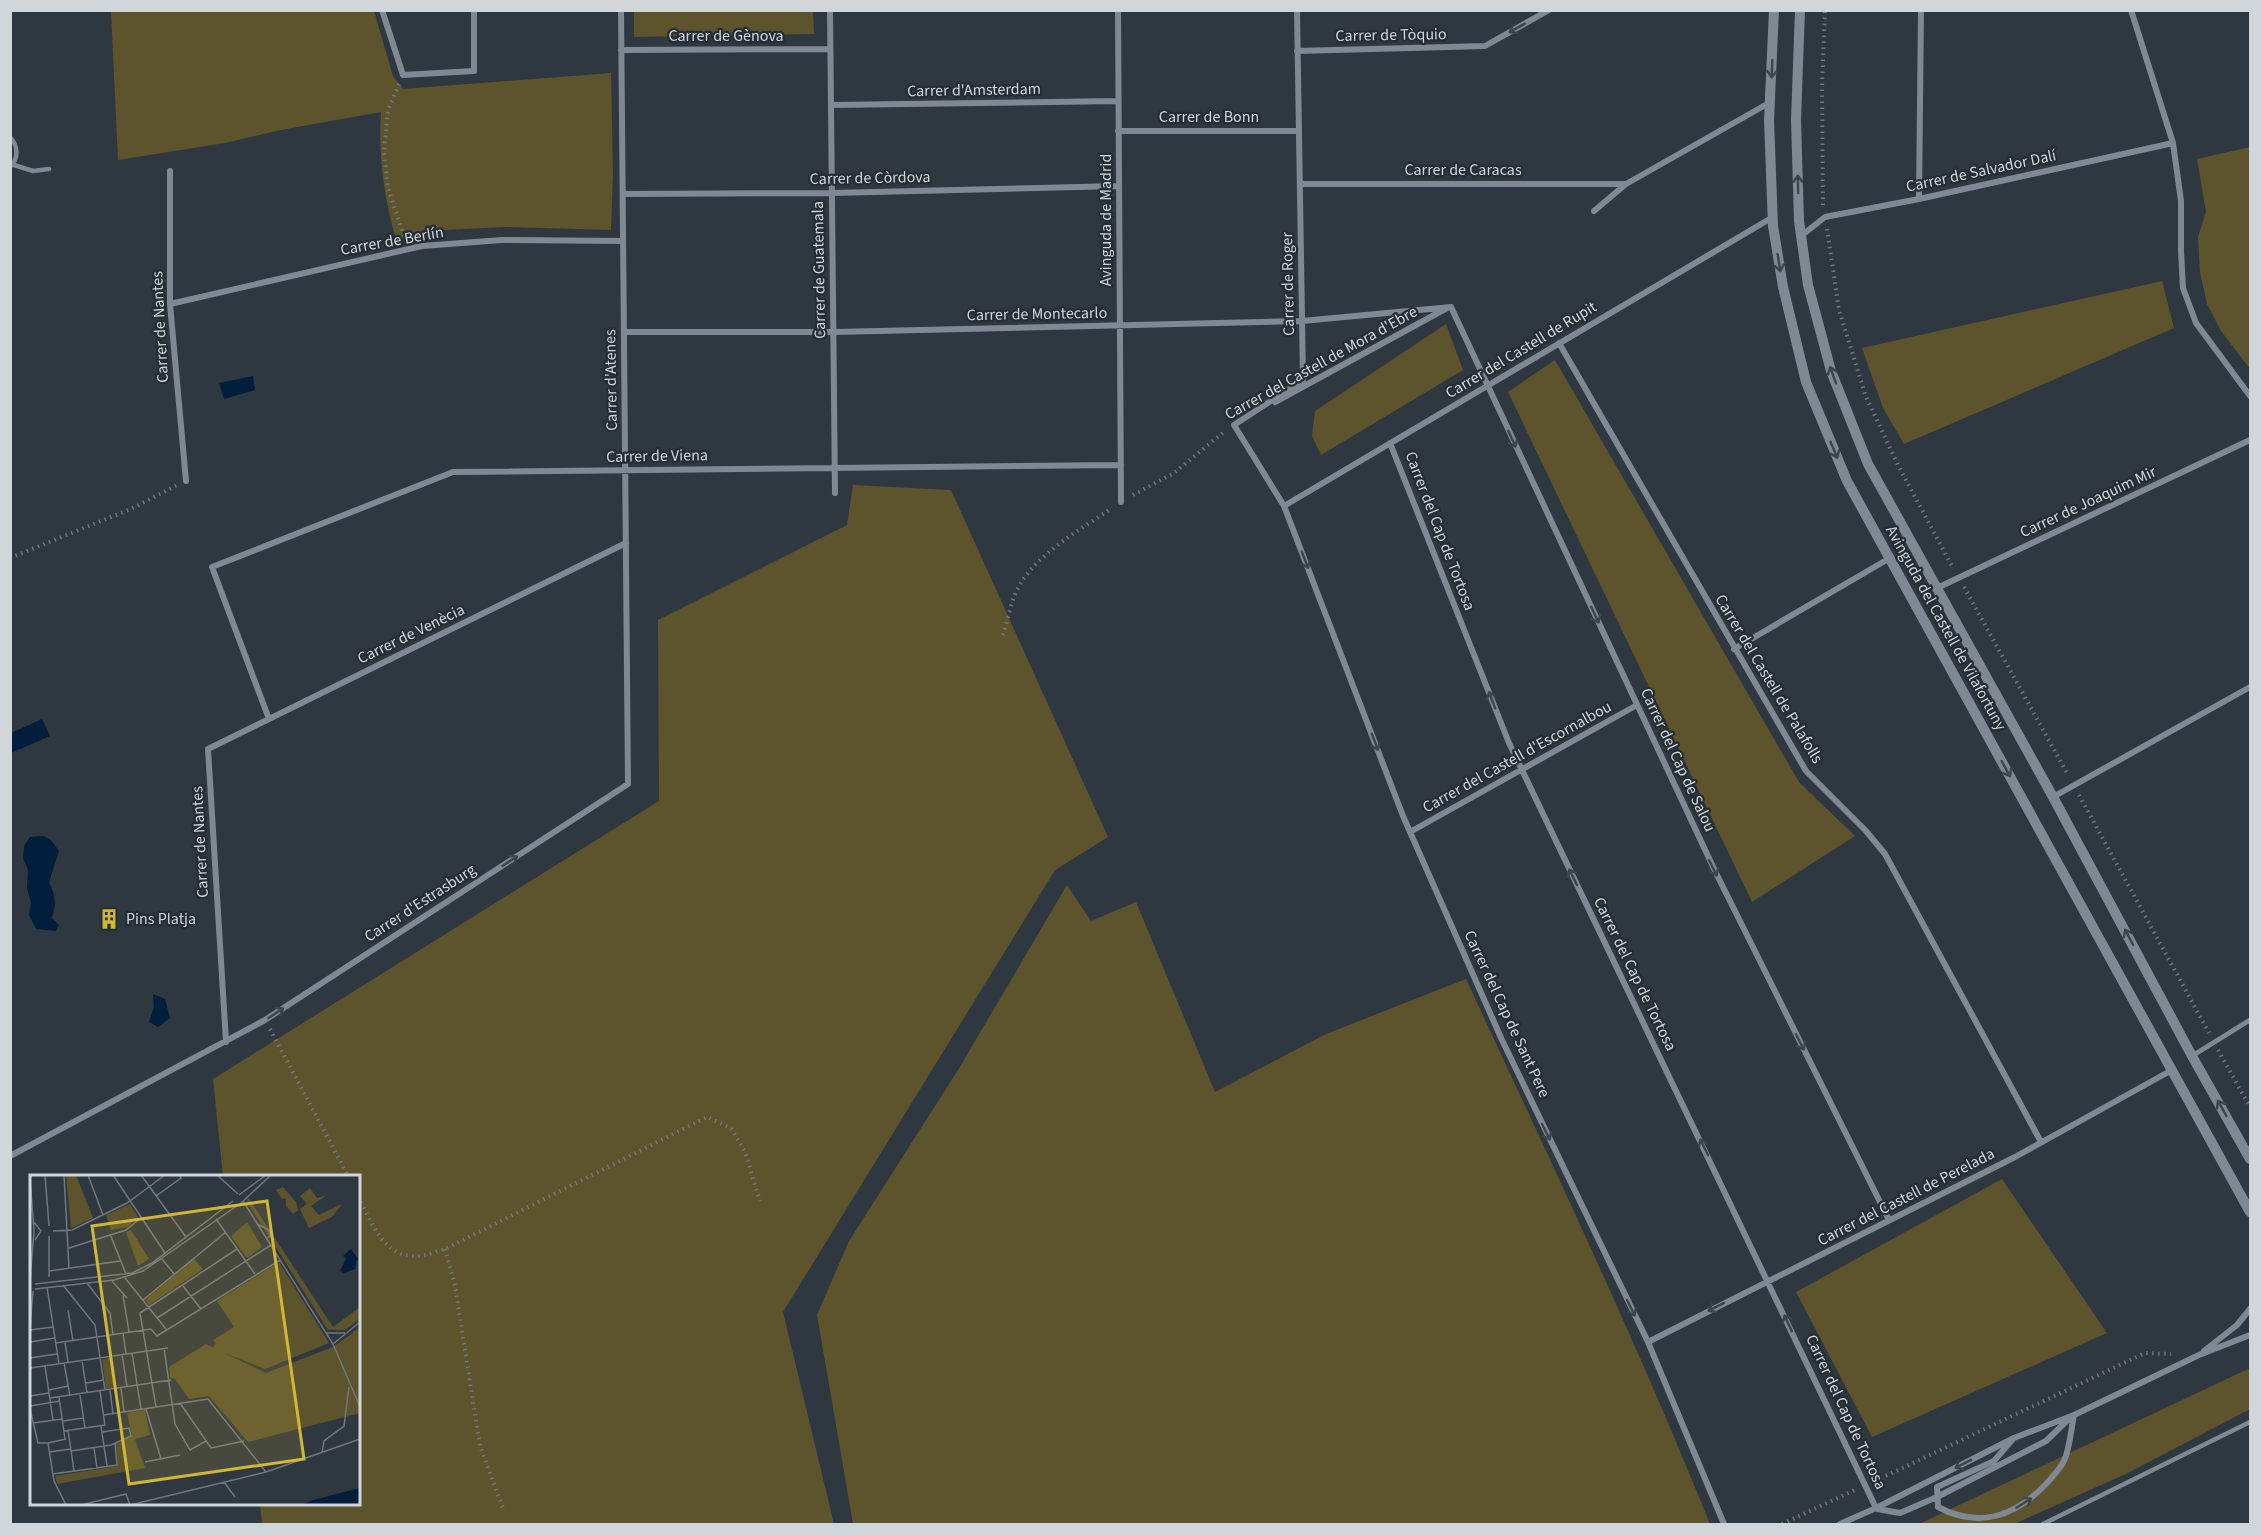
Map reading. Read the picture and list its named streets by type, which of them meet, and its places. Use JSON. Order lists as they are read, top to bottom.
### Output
{
  "streets": {
    "street": [
      "Carrer de Tòquio",
      "Carrer de Gènova",
      "Carrer d'Amsterdam",
      "Carrer de Bonn",
      "Carrer de Caracas",
      "Carrer de Salvador Dalí",
      "Carrer de Còrdova",
      "Avinguda de Madrid",
      "Carrer de Berlín",
      "Carrer de Guatemala",
      "Carrer de Roger",
      "Carrer de Montecarlo",
      "Carrer de Nantes",
      "Carrer del Castell de Rupit",
      "Carrer del Castell de Mora d'Ebre",
      "Carrer d'Atenes",
      "Carrer de Viena",
      "Carrer de Joaquim Mir",
      "Carrer del Cap de Tortosa",
      "Avinguda del Castell de Vilafortuny",
      "Carrer de Venècia",
      "Carrer del Castell de Palafolls",
      "Carrer del Castell d'Escornalbou",
      "Carrer del Cap de Salou",
      "Carrer d'Estrasburg",
      "Carrer del Cap de Sant Pere",
      "Carrer del Castell de Perelada"
    ]
  },
  "crossings": [
    ["Carrer de Tòquio", "Carrer de Roger"],
    ["Carrer de Gènova", "Carrer de Guatemala"],
    ["Carrer de Gènova", "Carrer d'Atenes"],
    ["Carrer d'Amsterdam", "Avinguda de Madrid"],
    ["Carrer d'Amsterdam", "Carrer de Guatemala"],
    ["Carrer de Bonn", "Avinguda de Madrid"],
    ["Carrer de Bonn", "Carrer de Roger"],
    ["Carrer de Caracas", "Carrer de Roger"],
    ["Carrer de Salvador Dalí", "Avinguda del Castell de Vilafortuny"],
    ["Carrer de Còrdova", "Avinguda de Madrid"],
    ["Carrer de Còrdova", "Carrer de Guatemala"],
    ["Carrer de Còrdova", "Carrer d'Atenes"],
    ["Avinguda de Madrid", "Carrer de Montecarlo"],
    ["Avinguda de Madrid", "Carrer del Castell de Mora d'Ebre"],
    ["Avinguda de Madrid", "Carrer de Viena"],
    ["Carrer de Berlín", "Carrer de Nantes"],
    ["Carrer de Berlín", "Carrer d'Atenes"],
    ["Carrer de Guatemala", "Carrer de Montecarlo"],
    ["Carrer de Guatemala", "Carrer de Viena"],
    ["Carrer de Roger", "Carrer de Montecarlo"],
    ["Carrer de Roger", "Carrer del Castell de Mora d'Ebre"],
    ["Carrer de Montecarlo", "Carrer del Castell de Mora d'Ebre"],
    ["Carrer de Montecarlo", "Carrer d'Atenes"],
    ["Carrer de Montecarlo", "Carrer del Cap de Salou"],
    ["Carrer de Nantes", "Carrer de Venècia"],
    ["Carrer de Nantes", "Carrer d'Estrasburg"],
    ["Carrer del Castell de Rupit", "Carrer del Cap de Tortosa"],
    ["Carrer del Castell de Rupit", "Avinguda del Castell de Vilafortuny"],
    ["Carrer del Castell de Rupit", "Carrer del Castell de Palafolls"],
    ["Carrer del Castell de Rupit", "Carrer del Cap de Salou"],
    ["Carrer del Castell de Rupit", "Carrer del Cap de Sant Pere"],
    ["Carrer del Castell de Mora d'Ebre", "Carrer del Cap de Salou"],
    ["Carrer d'Atenes", "Carrer de Viena"],
    ["Carrer d'Atenes", "Carrer de Venècia"],
    ["Carrer d'Atenes", "Carrer d'Estrasburg"],
    ["Carrer de Viena", "Carrer de Venècia"],
    ["Carrer de Joaquim Mir", "Avinguda del Castell de Vilafortuny"],
    ["Carrer del Cap de Tortosa", "Carrer del Castell d'Escornalbou"],
    ["Carrer del Cap de Tortosa", "Carrer del Castell de Perelada"],
    ["Avinguda del Castell de Vilafortuny", "Carrer del Castell de Perelada"],
    ["Carrer del Castell de Palafolls", "Carrer del Castell de Perelada"],
    ["Carrer del Castell d'Escornalbou", "Carrer del Cap de Salou"],
    ["Carrer del Castell d'Escornalbou", "Carrer del Cap de Sant Pere"],
    ["Carrer del Cap de Salou", "Carrer del Castell de Perelada"],
    ["Carrer del Cap de Sant Pere", "Carrer del Castell de Perelada"]
  ],
  "one_way": [
    "Carrer de Tòquio",
    "Carrer del Cap de Tortosa",
    "Carrer del Cap de Salou",
    "Carrer d'Estrasburg",
    "Carrer del Cap de Sant Pere"
  ],
  "places": {
    "building": ["Pins Platja"]
  }
}
